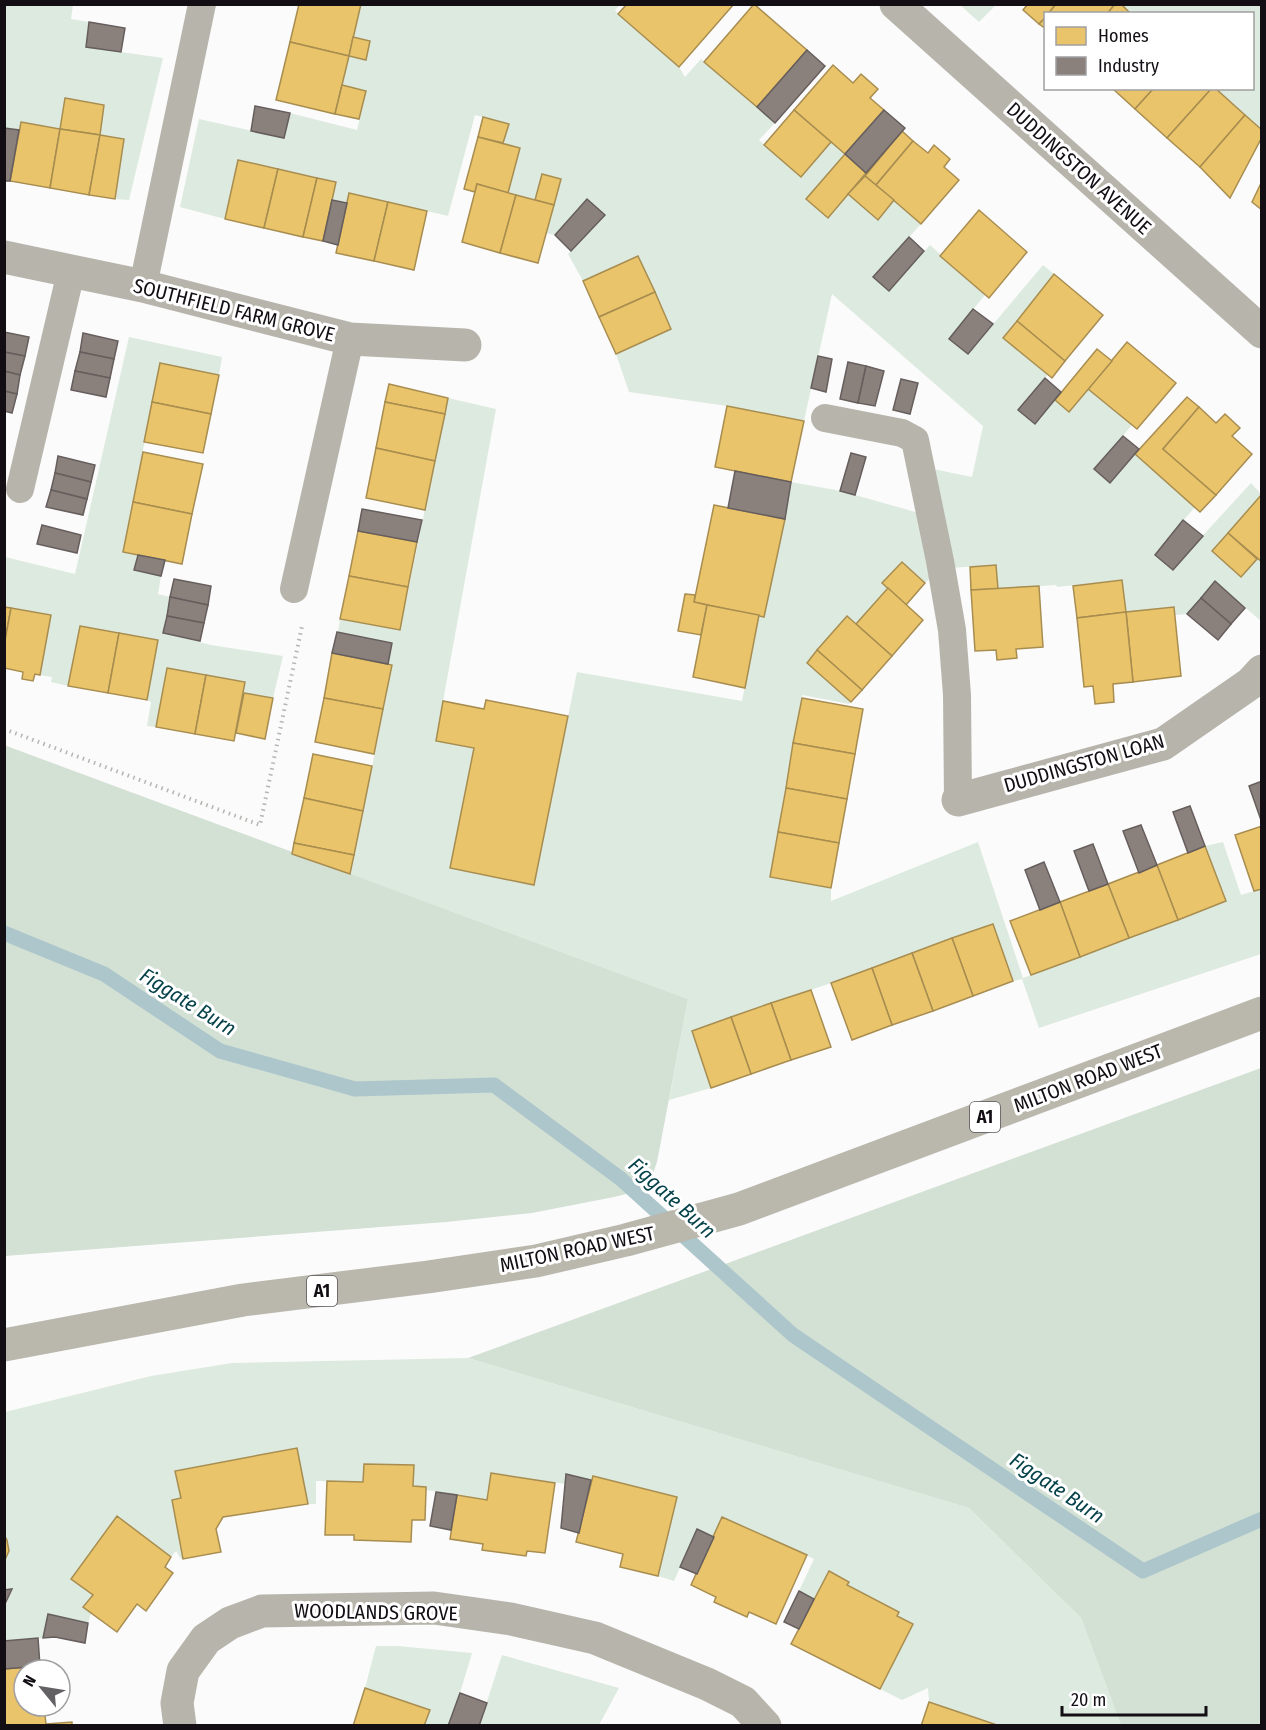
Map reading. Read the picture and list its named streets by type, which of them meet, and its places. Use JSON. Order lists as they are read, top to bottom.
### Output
{
  "streets": {
    "main road": ["MILTON ROAD WEST", "A1"],
    "street": [
      "DUDDINGSTON AVENUE",
      "SOUTHFIELD FARM GROVE",
      "DUDDINGSTON LOAN",
      "WOODLANDS GROVE"
    ]
  },
  "water": ["Figgate Burn"],
  "legend": ["Homes", "Industry"],
  "scale_bar": "20 m",
  "north": "top left"
}
